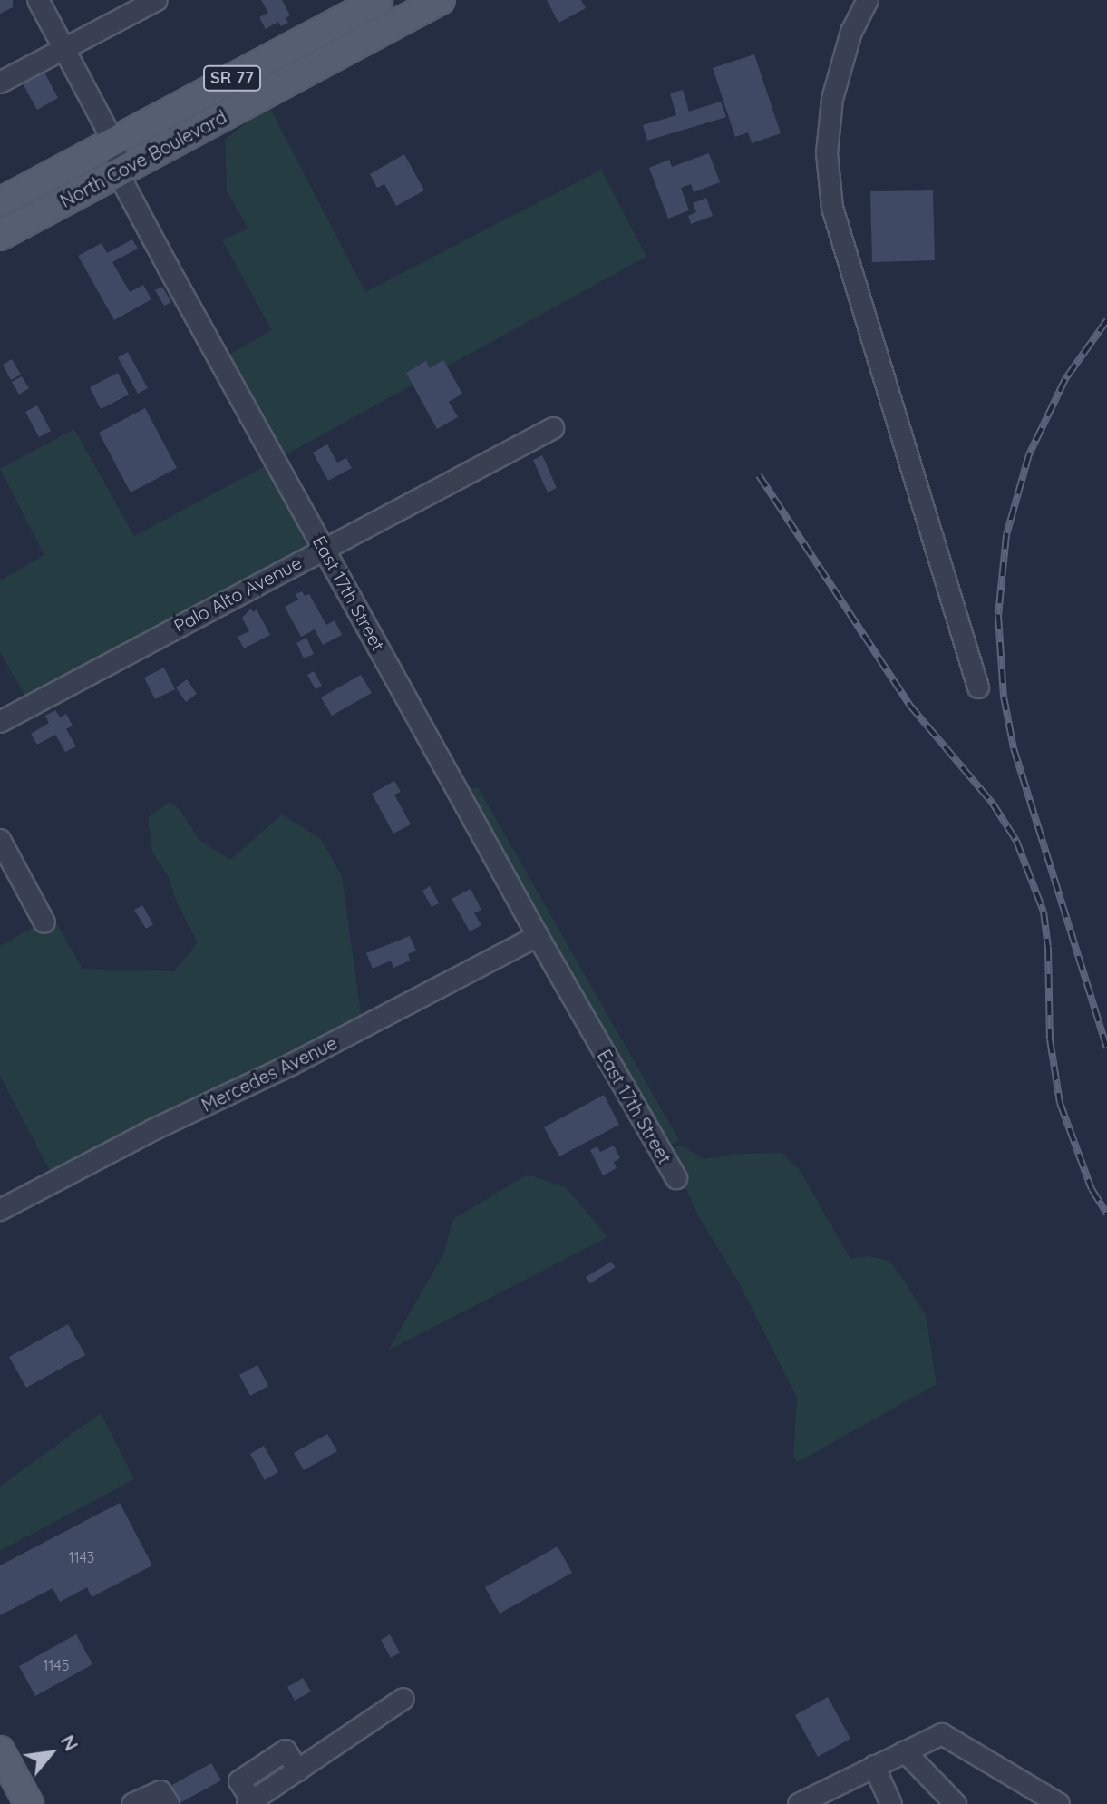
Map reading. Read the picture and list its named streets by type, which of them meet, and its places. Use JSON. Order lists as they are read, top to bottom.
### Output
{
  "streets": {
    "main road": ["SR 77", "North Cove Boulevard"],
    "street": ["East 17th Street", "Palo Alto Avenue", "Mercedes Avenue"]
  },
  "crossings": [
    ["North Cove Boulevard", "East 17th Street"],
    ["East 17th Street", "Palo Alto Avenue"],
    ["East 17th Street", "Mercedes Avenue"]
  ],
  "house_numbers": ["1143", "1145"],
  "north": "top right"
}
